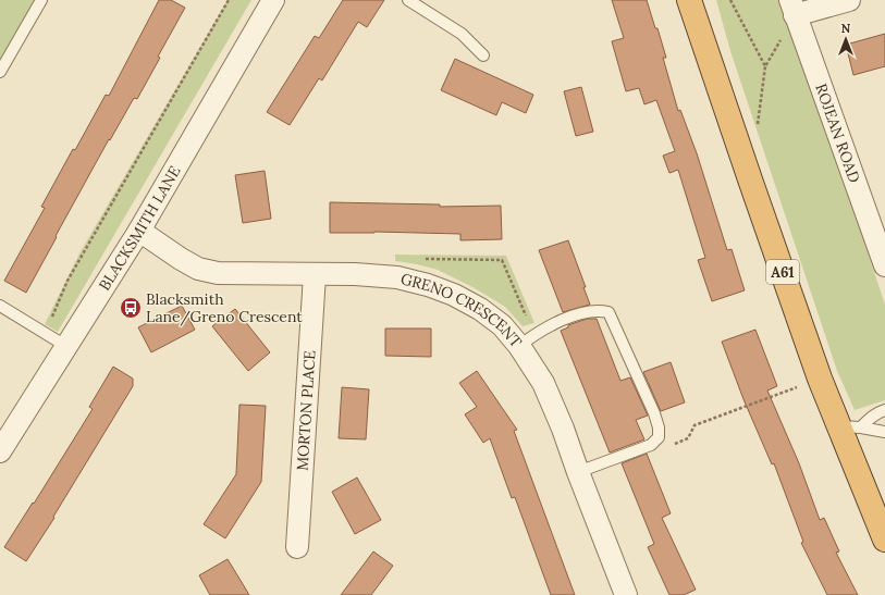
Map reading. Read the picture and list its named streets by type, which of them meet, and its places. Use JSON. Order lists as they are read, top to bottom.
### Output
{
  "streets": {
    "highway": ["A61"],
    "street": [
      "ROJEAN ROAD",
      "BLACKSMITH LANE",
      "GRENO CRESCENT",
      "MORTON PLACE"
    ]
  },
  "crossings": [
    ["BLACKSMITH LANE", "GRENO CRESCENT"],
    ["GRENO CRESCENT", "MORTON PLACE"]
  ],
  "places": {
    "bus stop": ["Blacksmith Lane/Greno Crescent"]
  },
  "north": "top"
}
